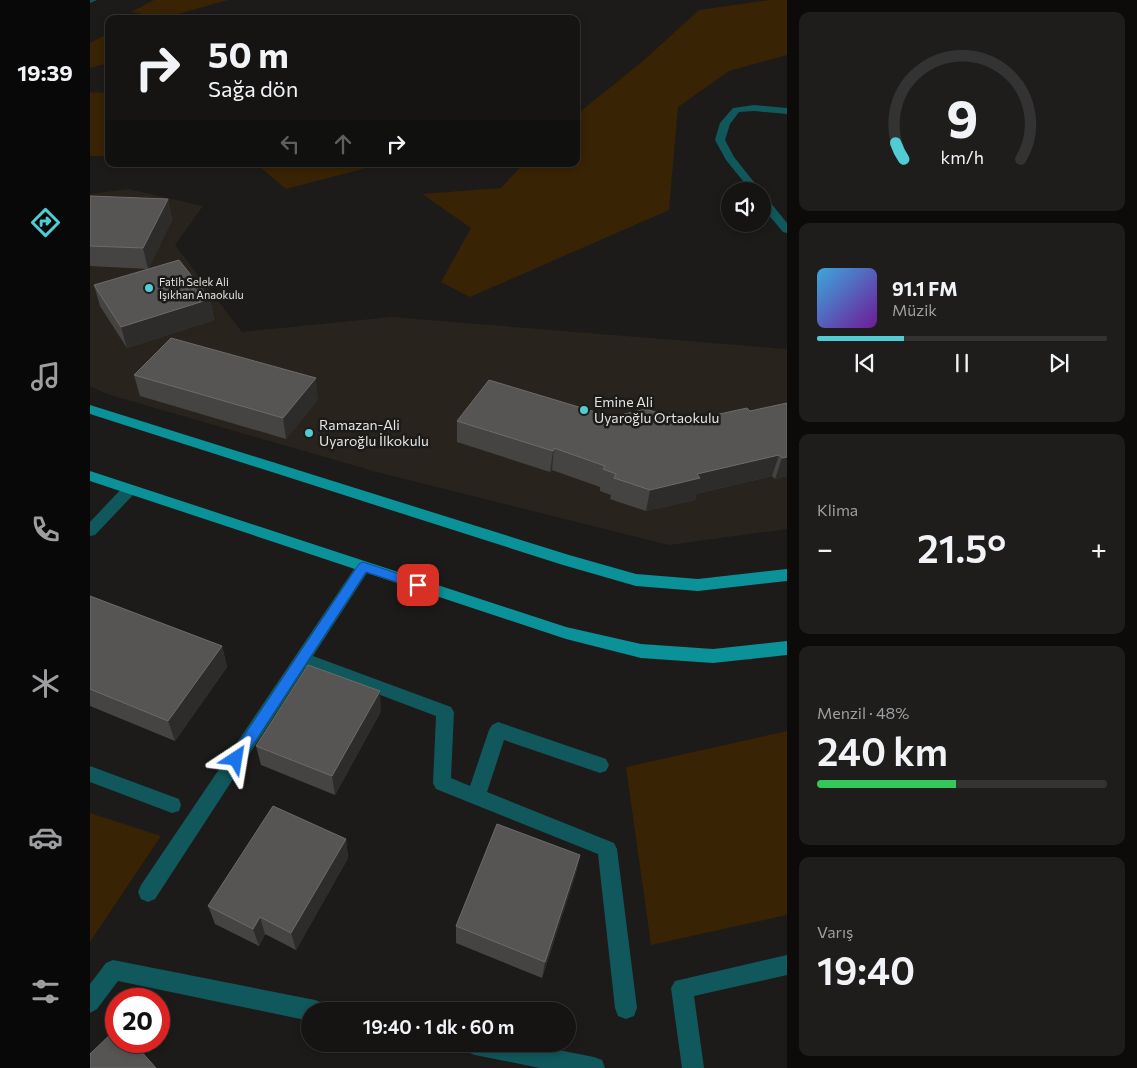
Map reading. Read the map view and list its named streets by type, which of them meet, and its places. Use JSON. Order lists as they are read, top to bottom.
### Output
{
  "places": ["Fatih Selek Ali Işıkhan Anaokulu", "Emine Ali Uyaroğlu Ortaokulu", "Ramazan-Ali Uyaroğlu İlkokulu"],
  "page": {
    "tabs": "19:39",
    "turn": ["50 m", "Sağa dön"],
    "song": ["91.1 FM", "Müzik"],
    "tile": [
      "Klima",
      ["Menzil · 48%", "240 km"],
      ["Varış", "19:40"]
    ],
    "heat": ["−", "21.5°", "+"],
    "limit": "20",
    "trip": "19:40 · 1 dk · 60 m",
    "gauge": ["9", "km/h"]
  }
}
